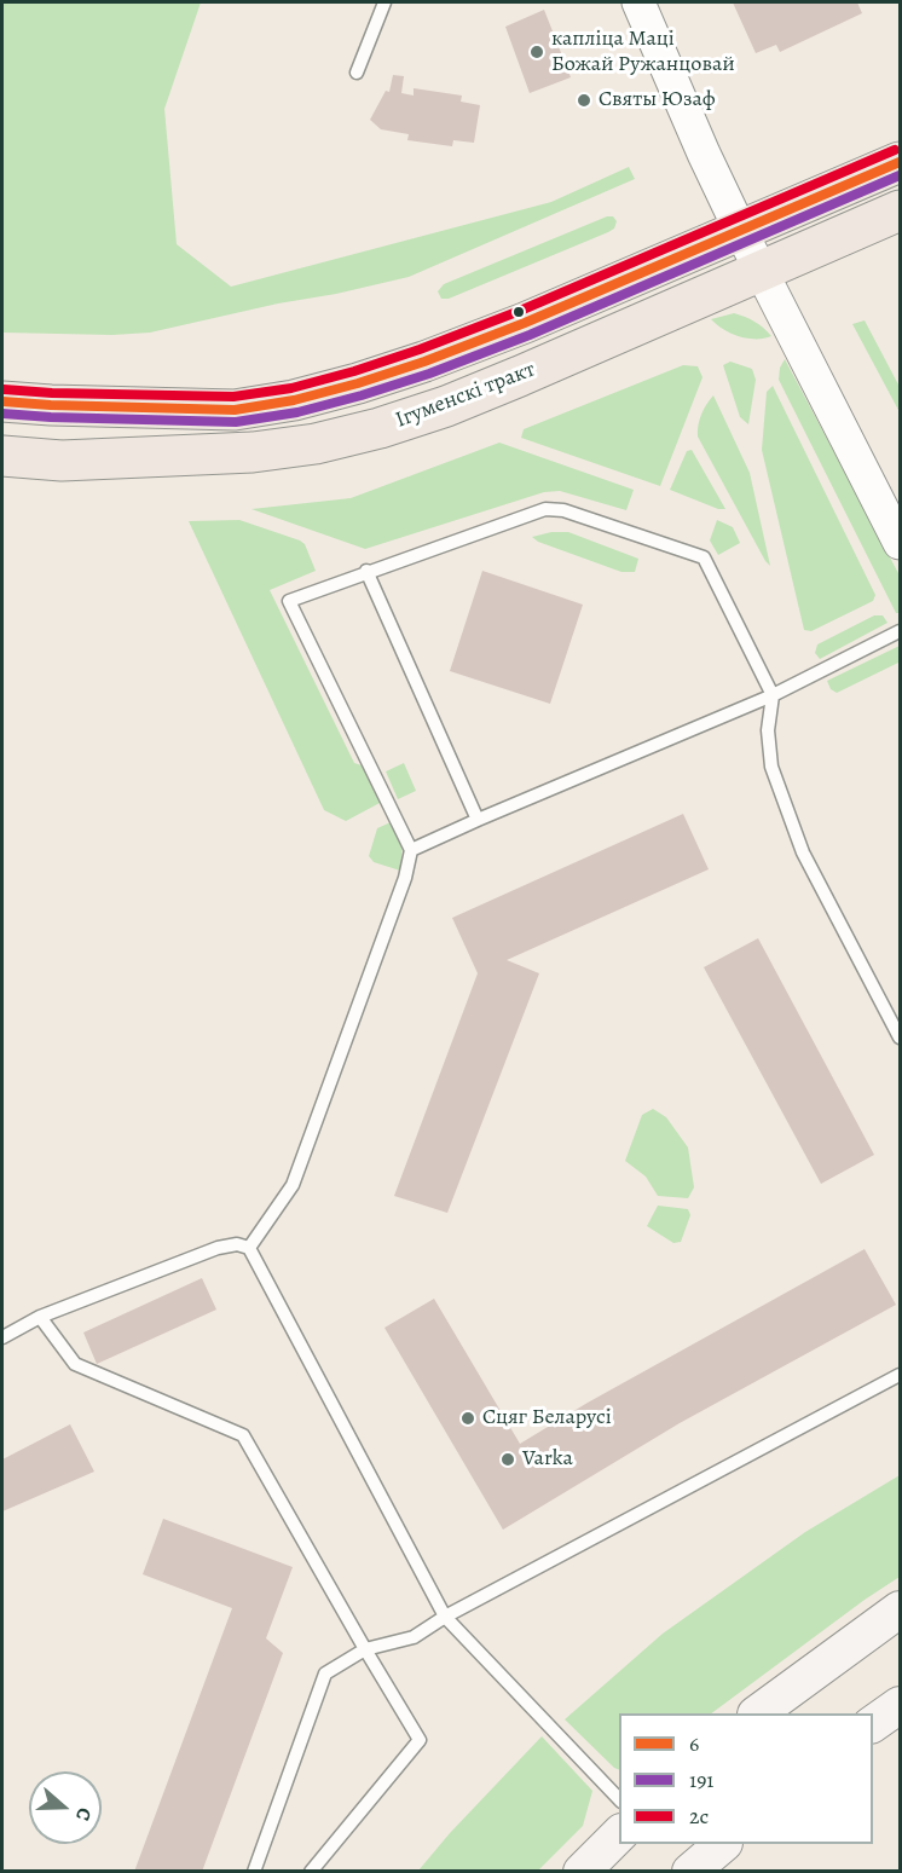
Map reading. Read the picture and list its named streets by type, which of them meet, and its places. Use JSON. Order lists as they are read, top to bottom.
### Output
{
  "streets": {
    "main road": ["Ігуменскі тракт"]
  },
  "places": [
    "капліца Маці Божай Ружанцовай",
    "Святы Юзаф",
    "Сцяг Беларусі",
    "Varka"
  ],
  "lines": ["transit line 2с", "transit line 6", "transit line 191"],
  "legend": ["6", "191", "2с"],
  "north": "right"
}
